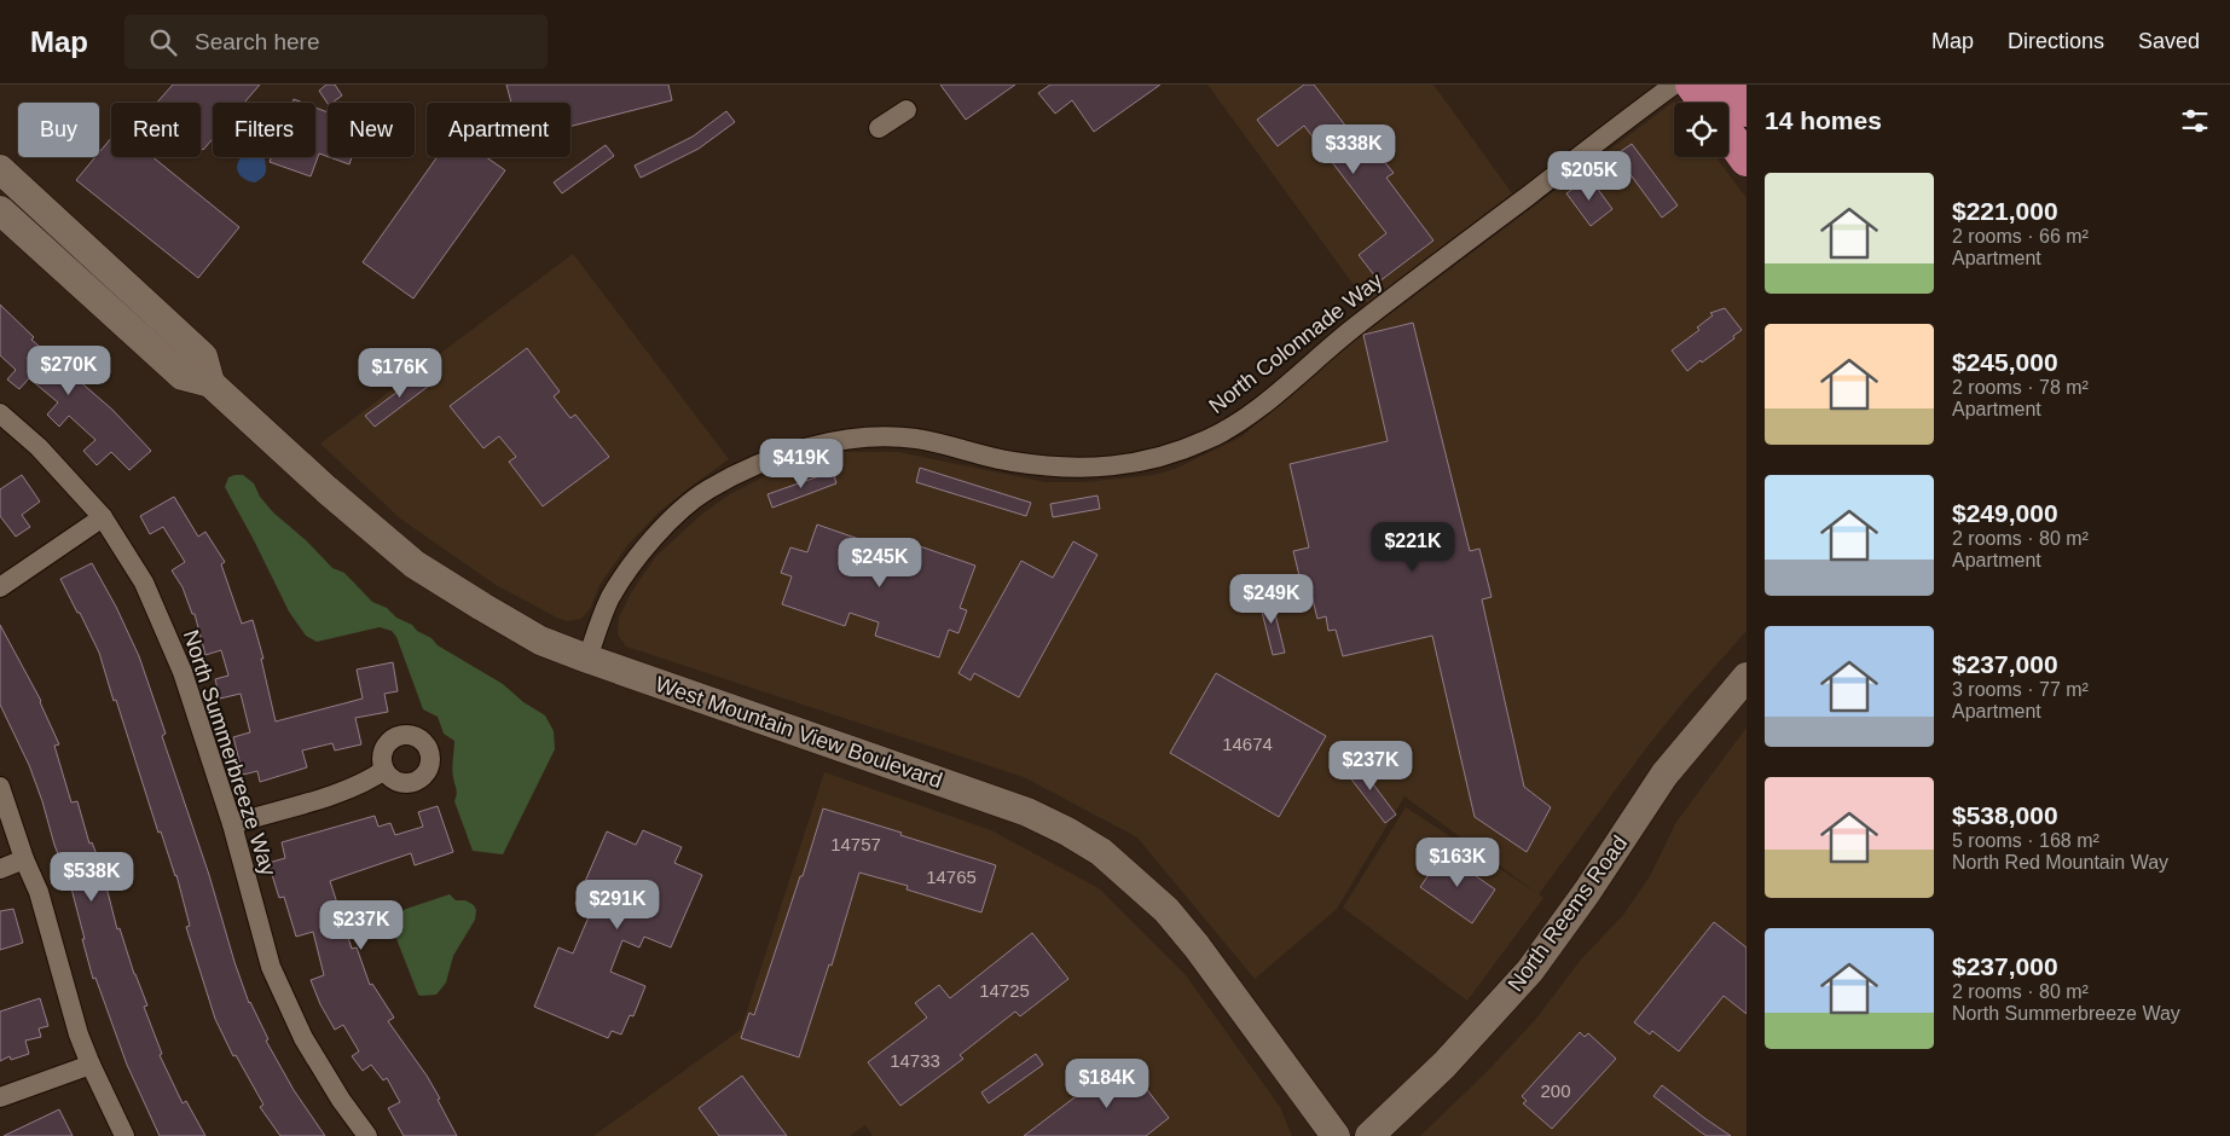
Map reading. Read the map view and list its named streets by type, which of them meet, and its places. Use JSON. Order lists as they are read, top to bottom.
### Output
{
  "streets": {
    "street": [
      "North Colonnade Way",
      "West Mountain View Boulevard",
      "North Summerbreeze Way",
      "North Reems Road"
    ]
  },
  "crossings": [
    ["North Colonnade Way", "West Mountain View Boulevard"]
  ],
  "house_numbers": [
    "14674",
    "14757",
    "14765",
    "14725",
    "14733",
    "200"
  ],
  "page": {
    "header": "Map",
    "search": "Search here",
    "nav": ["Map", "Directions", "Saved"],
    "heading": "14 homes",
    "chip": [
      "Buy",
      "Rent",
      "Filters",
      "New",
      "Apartment"
    ],
    "price": [
      "$338K",
      "$205K",
      "$270K",
      "$176K",
      "$419K",
      "$221K",
      "$245K",
      "$249K",
      "$237K",
      "$163K",
      "$538K",
      "$291K",
      "$237K",
      "$184K"
    ],
    "list": [
      {
        "name": "$221,000",
        "note": "2 rooms · 66 m² · Apartment"
      },
      {
        "name": "$245,000",
        "note": "2 rooms · 78 m² · Apartment"
      },
      {
        "name": "$249,000",
        "note": "2 rooms · 80 m² · Apartment"
      },
      {
        "name": "$237,000",
        "note": "3 rooms · 77 m² · Apartment"
      },
      {
        "name": "$538,000",
        "note": "5 rooms · 168 m² · North Red Mountain Way"
      },
      {
        "name": "$237,000",
        "note": "2 rooms · 80 m² · North Summerbreeze Way"
      }
    ]
  }
}
